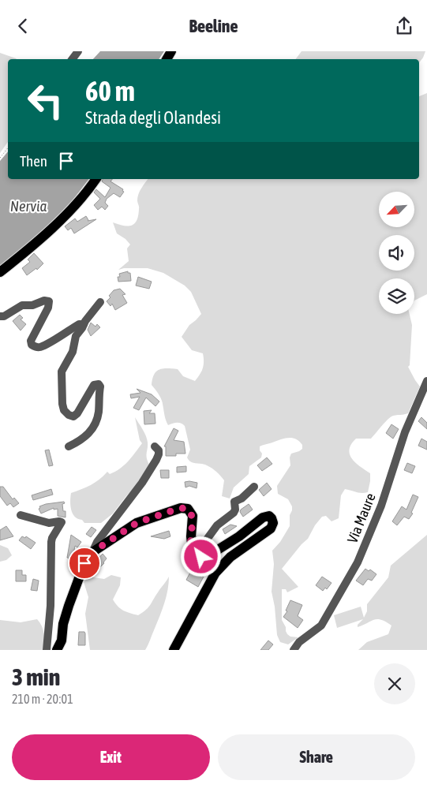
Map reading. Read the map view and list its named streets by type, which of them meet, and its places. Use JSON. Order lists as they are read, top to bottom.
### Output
{
  "streets": {
    "street": ["Via Maure"]
  },
  "water": ["Nervia"],
  "north": "bottom left",
  "page": {
    "header": "Beeline",
    "turn": ["60 m", "Strada degli Olandesi"],
    "then": "Then",
    "heading": ["3 min", "210 m · 20:01"],
    "buttons": ["Exit", "Share"]
  }
}
